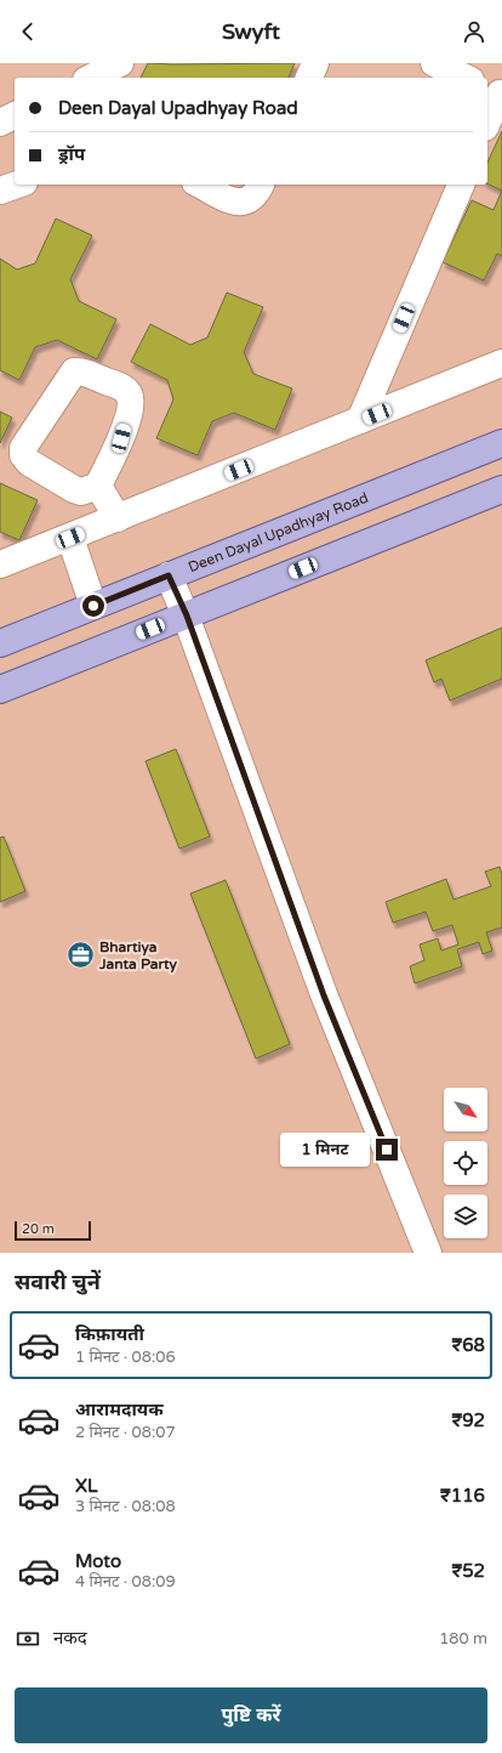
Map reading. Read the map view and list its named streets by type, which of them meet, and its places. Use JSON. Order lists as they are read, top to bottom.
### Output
{
  "streets": {
    "main road": ["Deen Dayal Upadhyay Road"]
  },
  "places": {
    "office": ["Bhartiya Janta Party"]
  },
  "scale_bar": "20 m",
  "north": "bottom right",
  "page": {
    "header": "Swyft",
    "banner": ["Deen Dayal Upadhyay Road", "ड्रॉप"],
    "bubble": "1 मिनट",
    "scale": "20 m",
    "heading": "सवारी चुनें",
    "list": [
      {
        "name": "किफ़ायती",
        "note": "1 मिनट · 08:06",
        "value": "₹68"
      },
      {
        "name": "आरामदायक",
        "note": "2 मिनट · 08:07",
        "value": "₹92"
      },
      {
        "name": "XL",
        "note": "3 मिनट · 08:08",
        "value": "₹116"
      },
      {
        "name": "Moto",
        "note": "4 मिनट · 08:09",
        "value": "₹52"
      }
    ],
    "pay": ["नकद", "180 m"],
    "buttons": "पुष्टि करें"
  }
}
